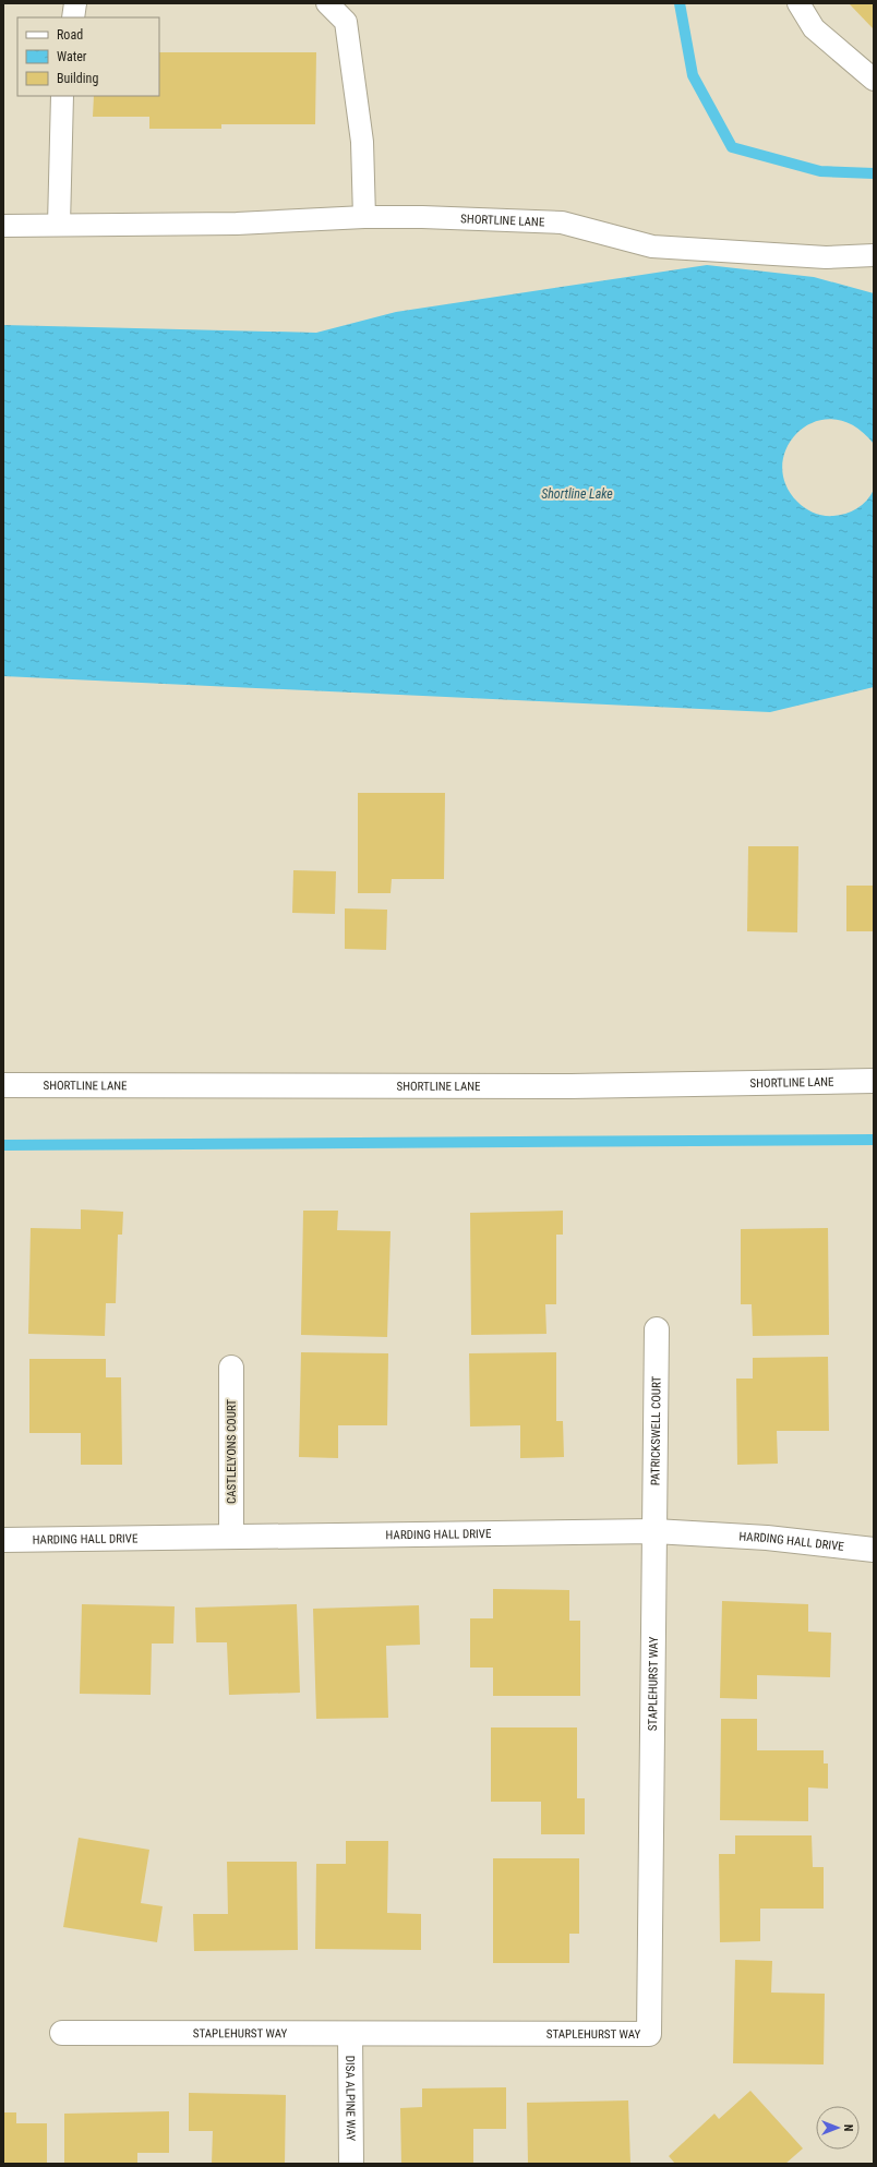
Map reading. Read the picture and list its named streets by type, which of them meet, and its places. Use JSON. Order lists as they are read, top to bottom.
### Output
{
  "streets": {
    "street": [
      "SHORTLINE LANE",
      "PATRICKSWELL COURT",
      "CASTLELYONS COURT",
      "HARDING HALL DRIVE",
      "STAPLEHURST WAY",
      "DISA ALPINE WAY"
    ]
  },
  "crossings": [
    ["PATRICKSWELL COURT", "HARDING HALL DRIVE"],
    ["PATRICKSWELL COURT", "STAPLEHURST WAY"],
    ["CASTLELYONS COURT", "HARDING HALL DRIVE"],
    ["HARDING HALL DRIVE", "STAPLEHURST WAY"],
    ["STAPLEHURST WAY", "DISA ALPINE WAY"]
  ],
  "water": ["Shortline Lake"],
  "legend": ["Road", "Water", "Building"],
  "north": "right"
}
